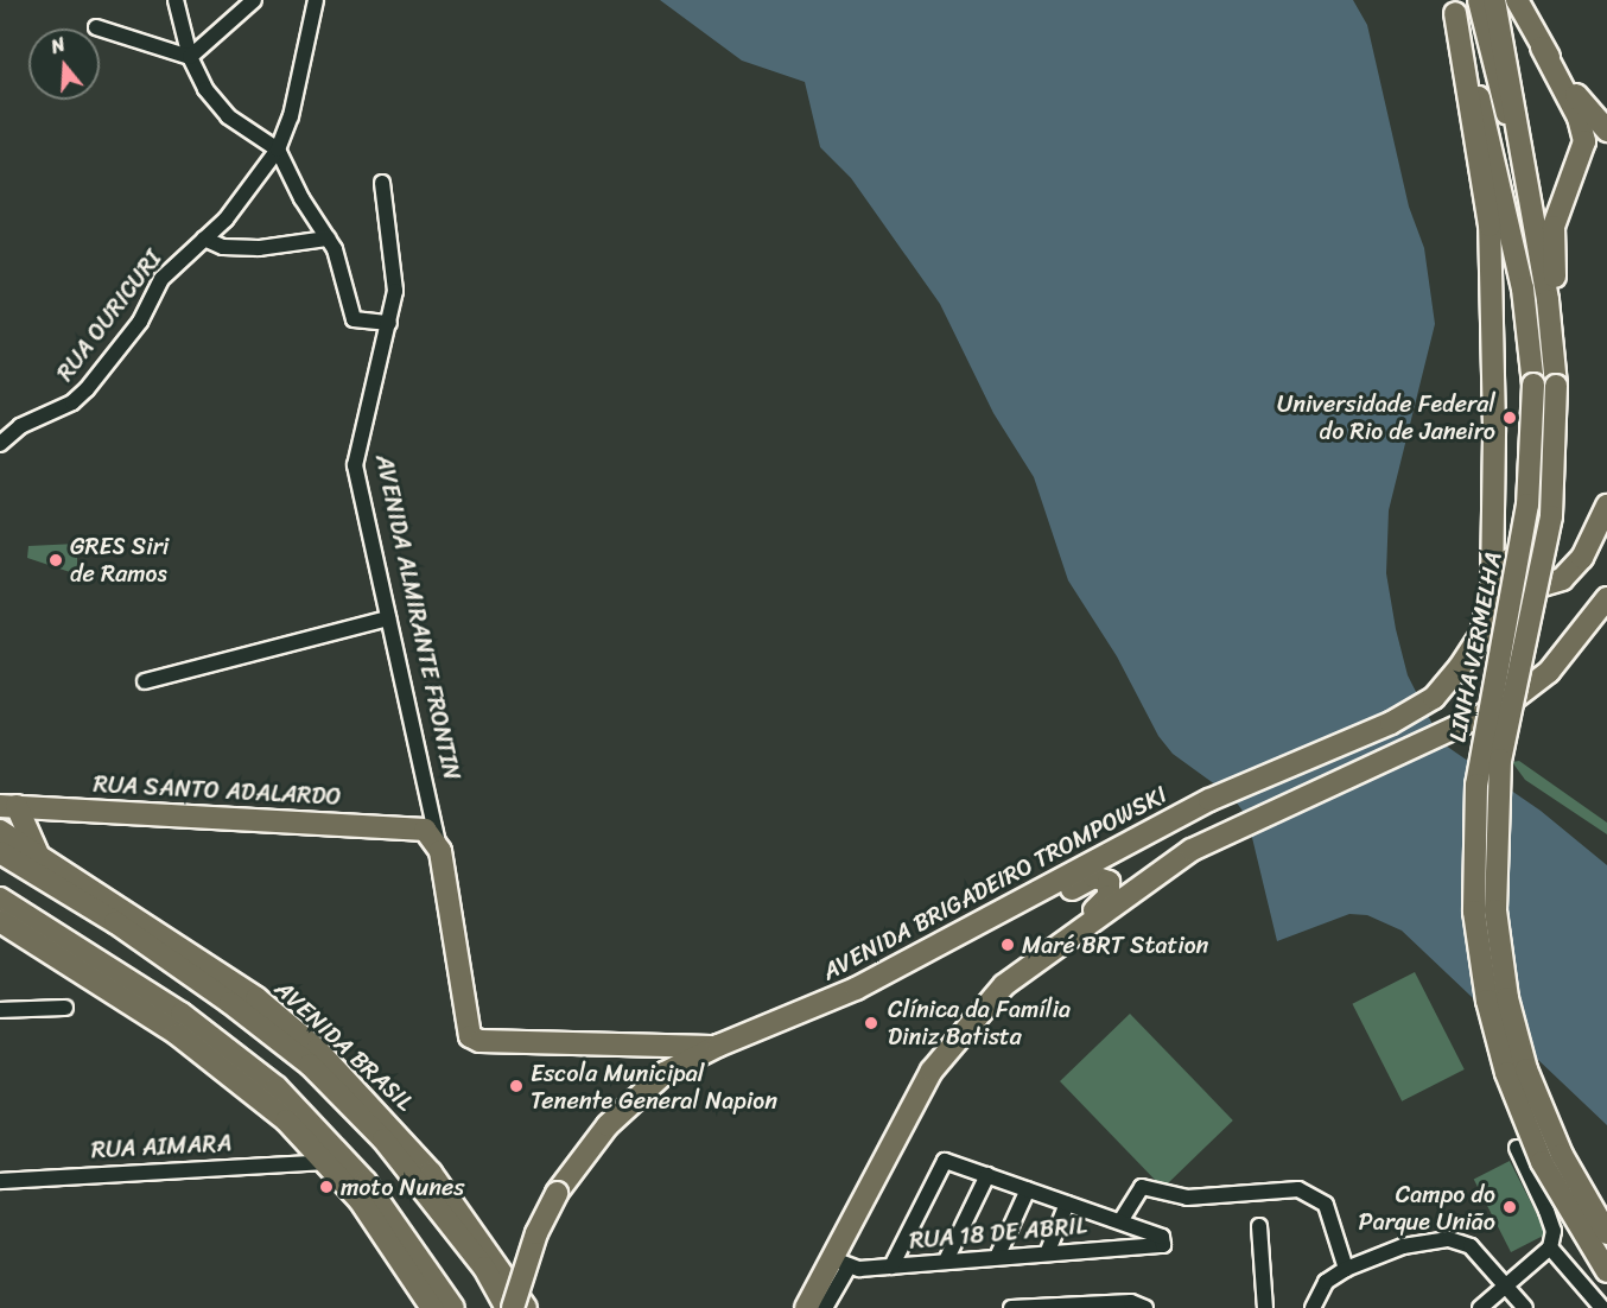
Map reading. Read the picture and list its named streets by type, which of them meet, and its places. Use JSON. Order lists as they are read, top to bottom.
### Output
{
  "streets": {
    "highway": [
      "AVENIDA ALMIRANTE FRONTIN",
      "LINHA VERMELHA",
      "RUA SANTO ADALARDO",
      "AVENIDA BRIGADEIRO TROMPOWSKI",
      "AVENIDA BRASIL"
    ],
    "street": ["RUA OURICURI", "RUA AIMARA", "RUA 18 DE ABRIL"]
  },
  "crossings": [
    ["AVENIDA ALMIRANTE FRONTIN", "RUA SANTO ADALARDO"],
    ["AVENIDA ALMIRANTE FRONTIN", "AVENIDA BRIGADEIRO TROMPOWSKI"],
    ["LINHA VERMELHA", "AVENIDA BRIGADEIRO TROMPOWSKI"],
    ["AVENIDA BRIGADEIRO TROMPOWSKI", "AVENIDA BRASIL"]
  ],
  "places": [
    "Universidade Federal do Rio de Janeiro",
    "GRES Siri de Ramos",
    "Maré BRT Station",
    "Clínica da Família Diniz Batista",
    "Escola Municipal Tenente General Napion",
    "moto Nunes",
    "Campo do Parque União"
  ],
  "north": "top"
}
